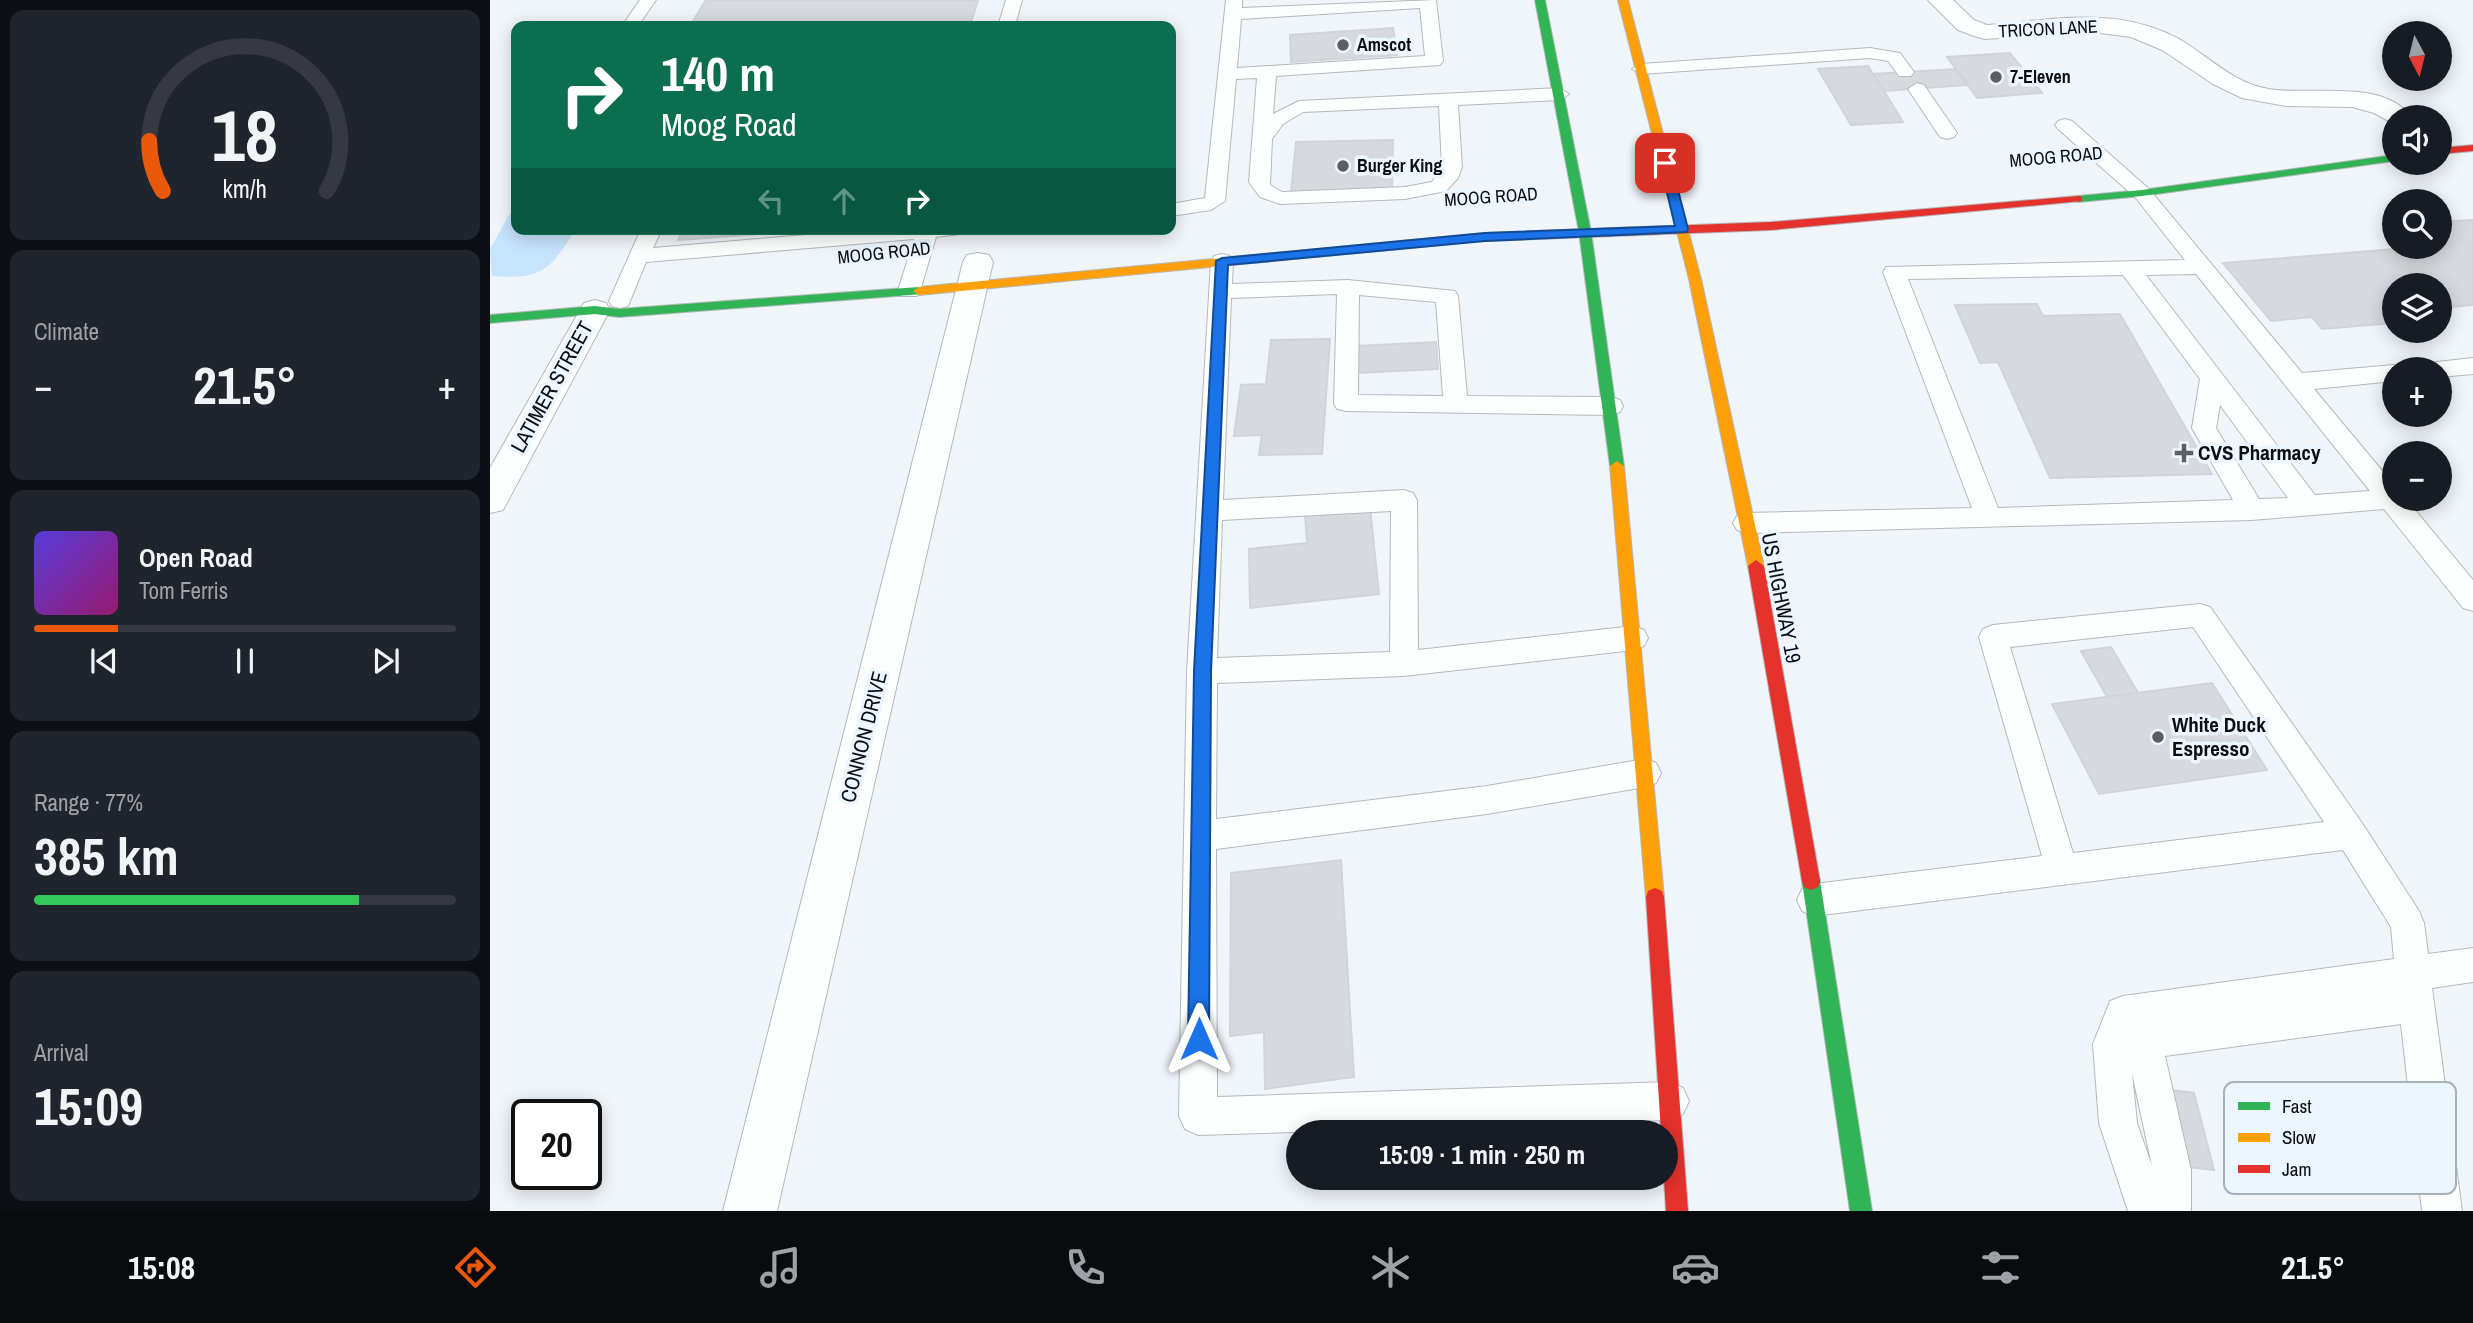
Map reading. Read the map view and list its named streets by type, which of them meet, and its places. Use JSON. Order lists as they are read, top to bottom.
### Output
{
  "streets": {
    "main road": ["MOOG ROAD", "US HIGHWAY 19"],
    "street": ["TRICON LANE", "LATIMER STREET", "CONNON DRIVE"]
  },
  "crossings": [
    ["MOOG ROAD", "LATIMER STREET"],
    ["MOOG ROAD", "US HIGHWAY 19"],
    ["MOOG ROAD", "CONNON DRIVE"]
  ],
  "places": {
    "other": [
      "Amscot",
      "7-Eleven",
      "Burger King",
      "White Duck Espresso"
    ],
    "health": ["CVS Pharmacy"]
  },
  "legend": ["Fast", "Slow", "Jam"],
  "north": "bottom",
  "page": {
    "map_buttons": ["+", "−"],
    "turn": ["140 m", "Moog Road"],
    "tile": [
      "Climate",
      ["Range · 77%", "385 km"],
      ["Arrival", "15:09"]
    ],
    "heat": ["−", "21.5°", "+"],
    "song": ["Open Road", "Tom Ferris"],
    "limit": "20",
    "trip": "15:09 · 1 min · 250 m",
    "tabs": ["15:08", "21.5°"],
    "gauge": ["18", "km/h"]
  }
}
